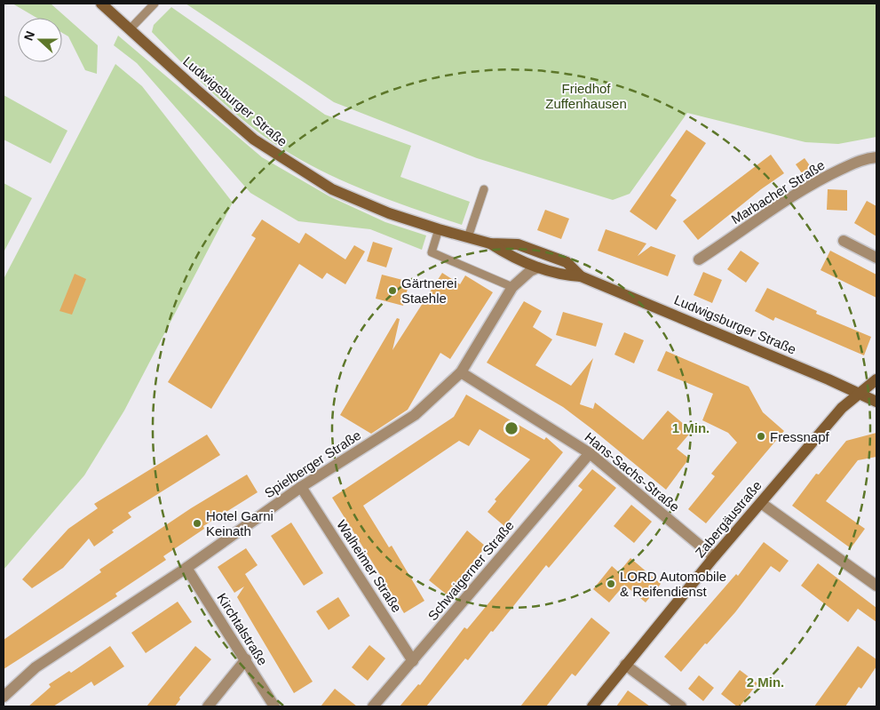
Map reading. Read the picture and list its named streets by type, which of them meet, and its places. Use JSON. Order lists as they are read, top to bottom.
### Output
{
  "streets": {
    "main road": ["Ludwigsburger Straße", "Zabergäustraße"],
    "street": [
      "Marbacher Straße",
      "Spielberger Straße",
      "Hans-Sachs-Straße",
      "Walheimer Straße",
      "Schwaigerner Straße",
      "Kirchtalstraße"
    ]
  },
  "crossings": [
    ["Ludwigsburger Straße", "Spielberger Straße"],
    ["Ludwigsburger Straße", "Zabergäustraße"],
    ["Spielberger Straße", "Hans-Sachs-Straße"],
    ["Spielberger Straße", "Walheimer Straße"],
    ["Spielberger Straße", "Kirchtalstraße"],
    ["Hans-Sachs-Straße", "Zabergäustraße"],
    ["Hans-Sachs-Straße", "Schwaigerner Straße"],
    ["Walheimer Straße", "Schwaigerner Straße"]
  ],
  "parks": ["Friedhof Zuffenhausen"],
  "places": [
    "Gärtnerei Staehle",
    "Fressnapf",
    "Hotel Garni Keinath",
    "LORD Automobile & Reifendienst"
  ],
  "north": "left",
  "rings": ["1 Min.", "2 Min."]
}
